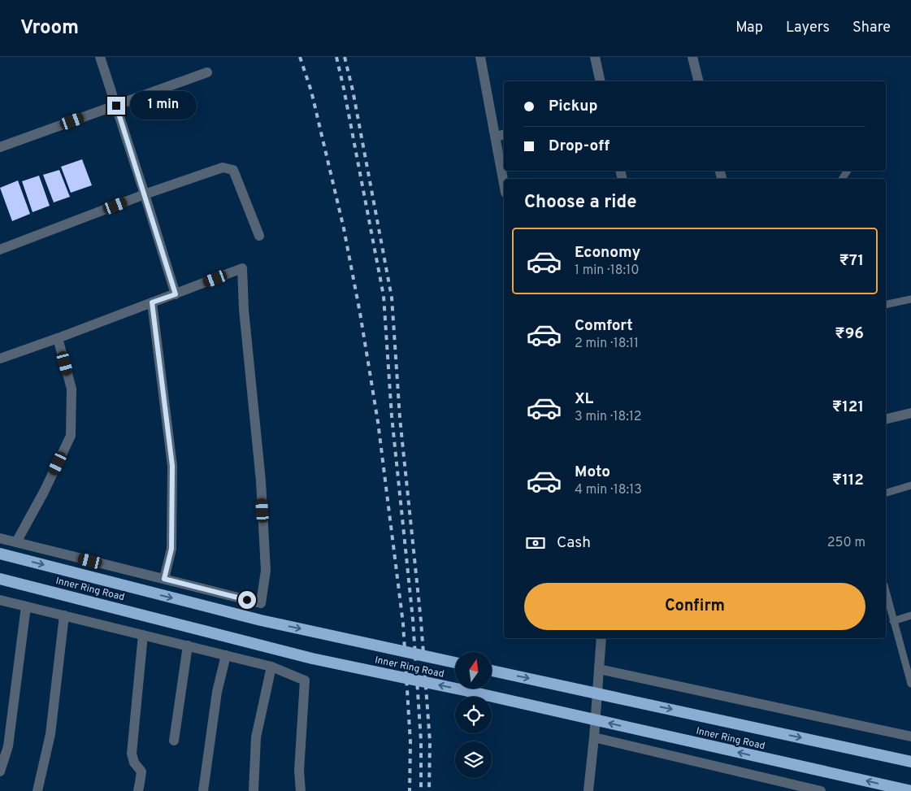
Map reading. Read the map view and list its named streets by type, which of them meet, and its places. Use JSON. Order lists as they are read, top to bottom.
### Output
{
  "streets": {
    "highway": ["Inner Ring Road"]
  },
  "north": "top",
  "page": {
    "header": "Vroom",
    "nav": ["Map", "Layers", "Share"],
    "banner": ["Pickup", "Drop-off"],
    "bubble": "1 min",
    "heading": "Choose a ride",
    "list": [
      {
        "name": "Economy",
        "note": "1 min · 18:10",
        "value": "₹71"
      },
      {
        "name": "Comfort",
        "note": "2 min · 18:11",
        "value": "₹96"
      },
      {
        "name": "XL",
        "note": "3 min · 18:12",
        "value": "₹121"
      },
      {
        "name": "Moto",
        "note": "4 min · 18:13",
        "value": "₹112"
      }
    ],
    "pay": ["Cash", "250 m"],
    "buttons": "Confirm"
  }
}
